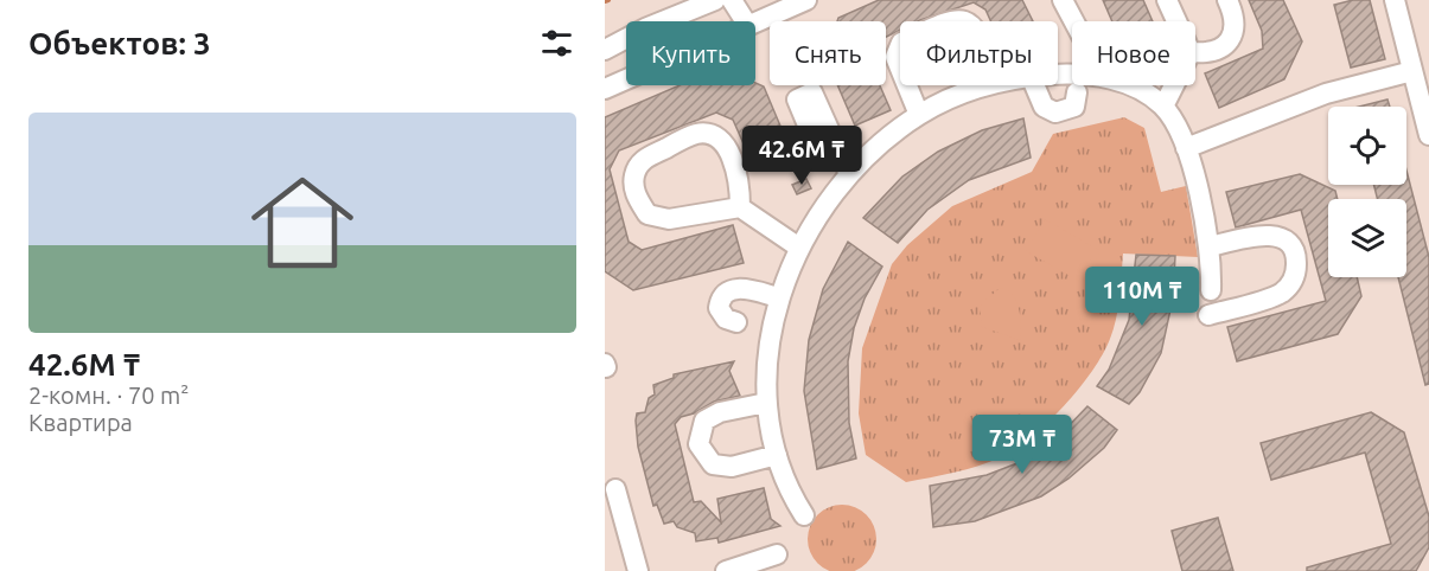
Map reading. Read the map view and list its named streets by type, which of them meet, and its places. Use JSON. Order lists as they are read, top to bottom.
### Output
{
  "page": {
    "heading": "Объектов: 3",
    "chip": [
      "Купить",
      "Снять",
      "Фильтры",
      "Новое"
    ],
    "list": [
      {
        "name": "42.6M ₸",
        "note": "2-комн. · 70 m² · Квартира"
      }
    ],
    "price": ["42.6M ₸", "110M ₸", "73M ₸"]
  }
}
